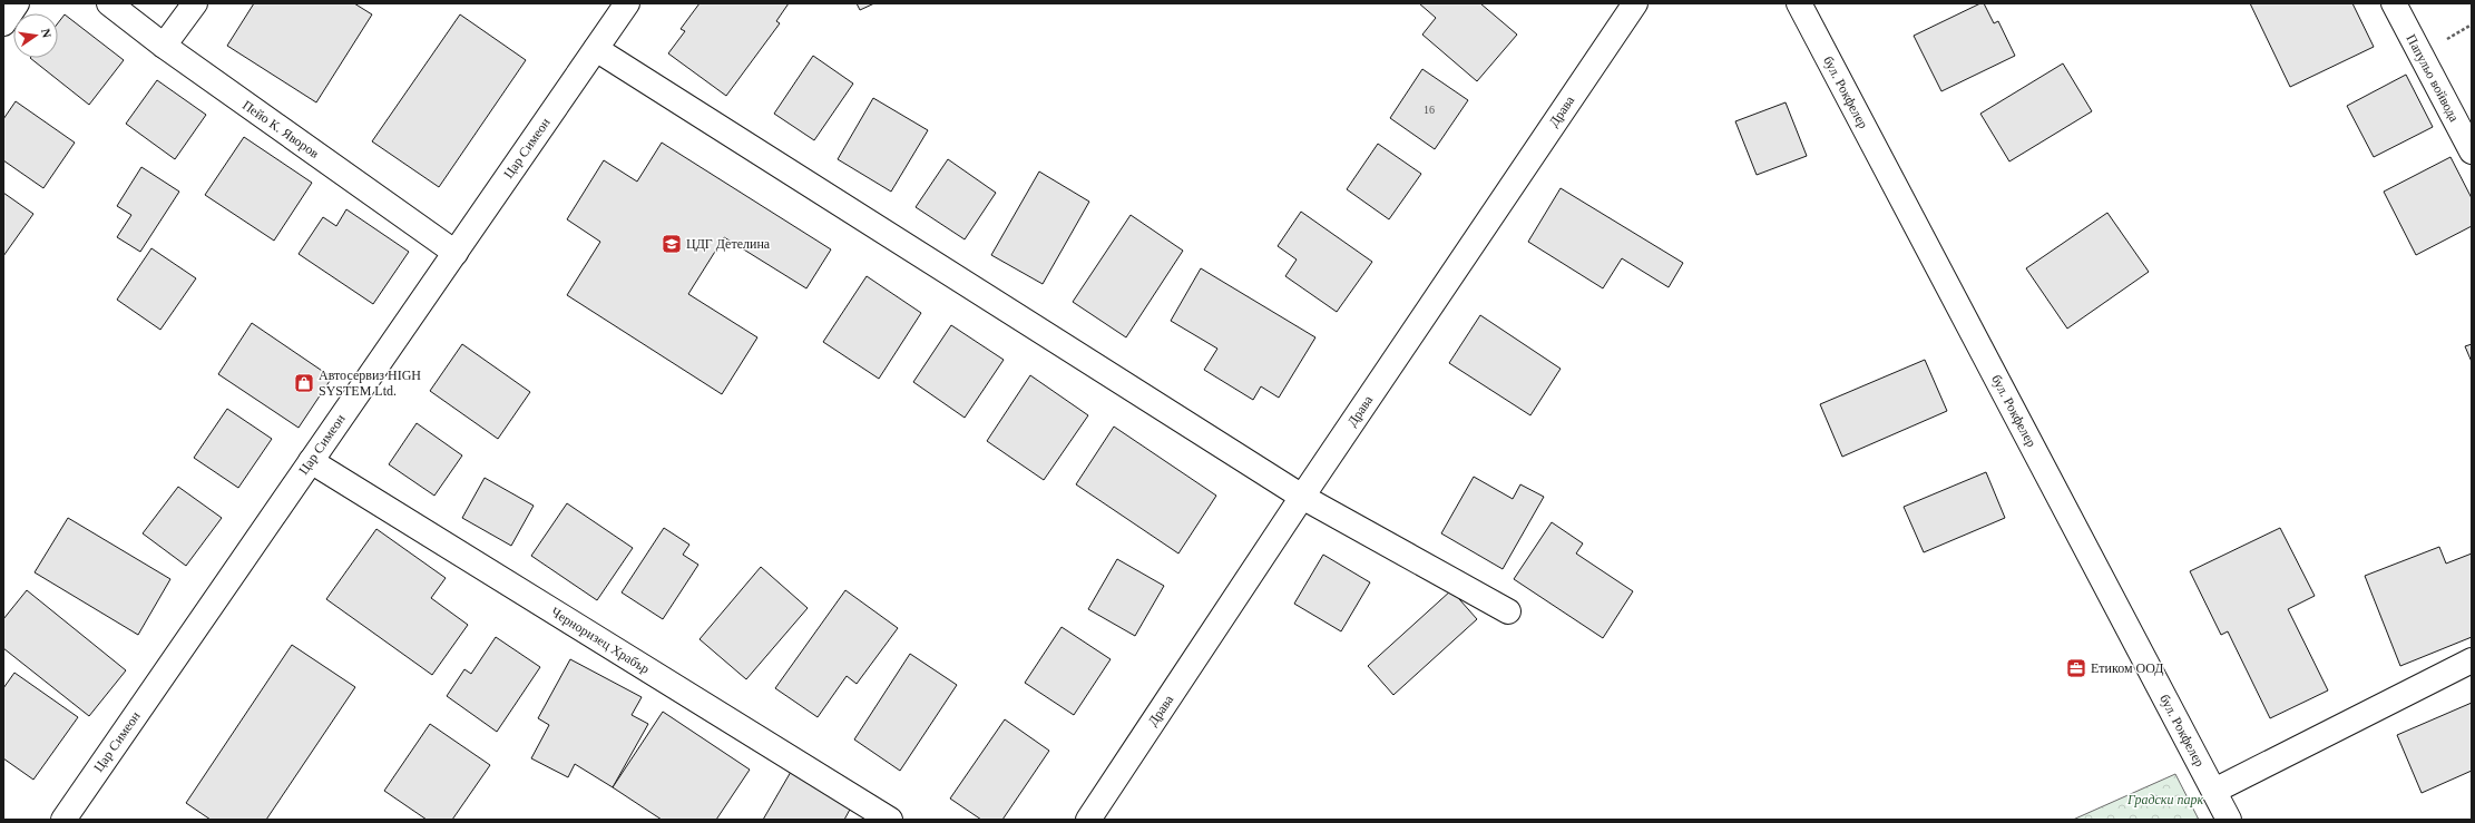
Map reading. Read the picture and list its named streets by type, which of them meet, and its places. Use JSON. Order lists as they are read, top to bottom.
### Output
{
  "streets": {
    "street": [
      "Папульо войвода",
      "бул. Рокфелер",
      "Драва",
      "Пейо К. Яворов",
      "Цар Симеон",
      "Черноризец Храбър"
    ]
  },
  "crossings": [
    ["Пейо К. Яворов", "Цар Симеон"],
    ["Цар Симеон", "Черноризец Храбър"]
  ],
  "parks": ["Градски парк"],
  "places": {
    "school or university": ["ЦДГ Детелина"],
    "shop": ["Автосервиз HIGH SYSTEM Ltd."],
    "office": ["Етиком ООД"]
  },
  "house_numbers": ["16"],
  "north": "right"
}
